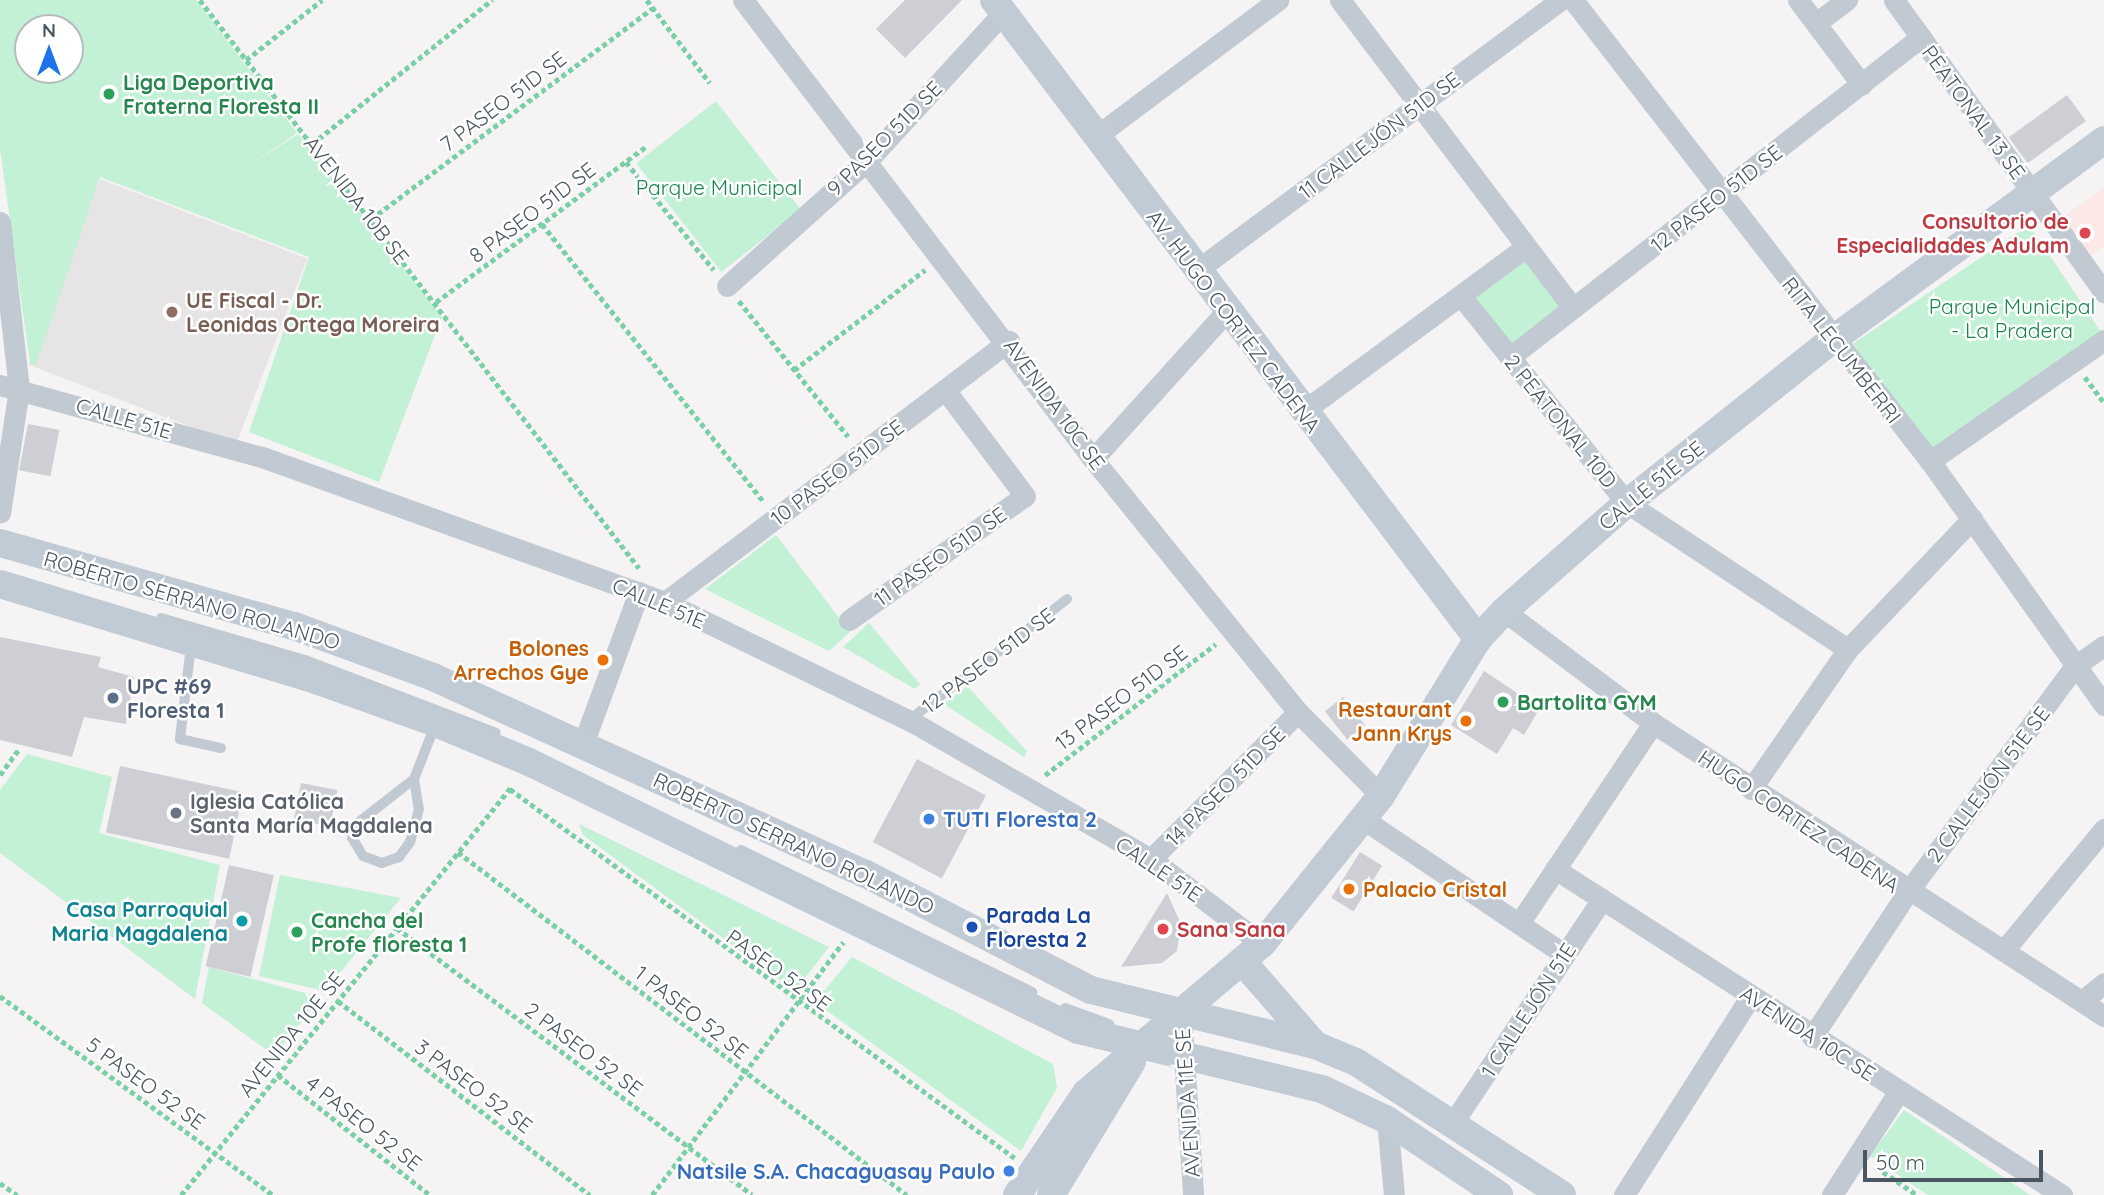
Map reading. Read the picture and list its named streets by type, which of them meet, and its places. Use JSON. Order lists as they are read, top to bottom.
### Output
{
  "streets": {
    "main road": ["AV. HUGO CORTEZ CADENA", "CALLE 51E SE", "ROBERTO SERRANO ROLANDO"],
    "street": [
      "PEATONAL 13 SE",
      "11 CALLEJÓN 51D SE",
      "9 PASEO 51D SE",
      "12 PASEO 51D SE",
      "RITA LECUMBERRI",
      "AVENIDA 10C SE",
      "CALLE 51E",
      "2 PEATONAL 10D",
      "10 PASEO 51D SE",
      "11 PASEO 51D SE",
      "2 CALLEJÓN 51E SE",
      "14 PASEO 51D SE",
      "HUGO CORTEZ CADENA",
      "1 CALLEJÓN 51E",
      "AVENIDA 11E SE"
    ],
    "path": [
      "7 PASEO 51D SE",
      "AVENIDA 10B SE",
      "8 PASEO 51D SE",
      "13 PASEO 51D SE",
      "PASEO 52 SE",
      "1 PASEO 52 SE",
      "AVENIDA 10E SE",
      "2 PASEO 52 SE",
      "5 PASEO 52 SE",
      "3 PASEO 52 SE",
      "4 PASEO 52 SE"
    ]
  },
  "crossings": [
    ["7 PASEO 51D SE", "AVENIDA 10B SE"],
    ["PEATONAL 13 SE", "12 PASEO 51D SE"],
    ["11 CALLEJÓN 51D SE", "AV. HUGO CORTEZ CADENA"],
    ["9 PASEO 51D SE", "AV. HUGO CORTEZ CADENA"],
    ["9 PASEO 51D SE", "AVENIDA 10C SE"],
    ["12 PASEO 51D SE", "RITA LECUMBERRI"],
    ["12 PASEO 51D SE", "CALLE 51E"],
    ["12 PASEO 51D SE", "2 PEATONAL 10D"],
    ["AVENIDA 10B SE", "8 PASEO 51D SE"],
    ["AVENIDA 10B SE", "CALLE 51E"],
    ["AVENIDA 10B SE", "10 PASEO 51D SE"],
    ["AV. HUGO CORTEZ CADENA", "CALLE 51E SE"],
    ["RITA LECUMBERRI", "CALLE 51E SE"],
    ["RITA LECUMBERRI", "2 CALLEJÓN 51E SE"],
    ["AVENIDA 10C SE", "10 PASEO 51D SE"],
    ["AVENIDA 10C SE", "CALLE 51E SE"],
    ["AVENIDA 10C SE", "13 PASEO 51D SE"],
    ["AVENIDA 10C SE", "2 CALLEJÓN 51E SE"],
    ["AVENIDA 10C SE", "14 PASEO 51D SE"],
    ["AVENIDA 10C SE", "1 CALLEJÓN 51E"],
    ["CALLE 51E", "10 PASEO 51D SE"],
    ["CALLE 51E", "CALLE 51E SE"],
    ["CALLE 51E", "13 PASEO 51D SE"],
    ["CALLE 51E", "14 PASEO 51D SE"],
    ["2 PEATONAL 10D", "CALLE 51E SE"],
    ["10 PASEO 51D SE", "11 PASEO 51D SE"],
    ["CALLE 51E SE", "ROBERTO SERRANO ROLANDO"],
    ["CALLE 51E SE", "HUGO CORTEZ CADENA"],
    ["CALLE 51E SE", "PASEO 52 SE"],
    ["CALLE 51E SE", "AVENIDA 11E SE"],
    ["ROBERTO SERRANO ROLANDO", "1 CALLEJÓN 51E"],
    ["ROBERTO SERRANO ROLANDO", "AVENIDA 10E SE"],
    ["ROBERTO SERRANO ROLANDO", "AVENIDA 11E SE"],
    ["2 CALLEJÓN 51E SE", "HUGO CORTEZ CADENA"],
    ["PASEO 52 SE", "AVENIDA 10E SE"],
    ["1 PASEO 52 SE", "AVENIDA 10E SE"],
    ["AVENIDA 10E SE", "2 PASEO 52 SE"],
    ["AVENIDA 10E SE", "5 PASEO 52 SE"],
    ["AVENIDA 10E SE", "3 PASEO 52 SE"],
    ["AVENIDA 10E SE", "4 PASEO 52 SE"]
  ],
  "parks": ["Parque Municipal", "Parque Municipal - La Pradera"],
  "places": [
    "Liga Deportiva Fraterna Floresta II",
    "Consultorio de Especialidades Adulam",
    "UE Fiscal - Dr. Leonidas Ortega Moreira",
    "Bolones Arrechos Gye",
    "UPC #69 Floresta 1",
    "Bartolita GYM",
    "Restaurant Jann Krys",
    "Iglesia Católica Santa María Magdalena",
    "TUTI Floresta 2",
    "Palacio Cristal",
    "Casa Parroquial Maria Magdalena",
    "Parada La Floresta 2",
    "Sana Sana",
    "Cancha del Profe floresta 1",
    "Natsile S.A. Chacaguasay Paulo"
  ],
  "scale_bar": "50 m",
  "north": "top"
}
